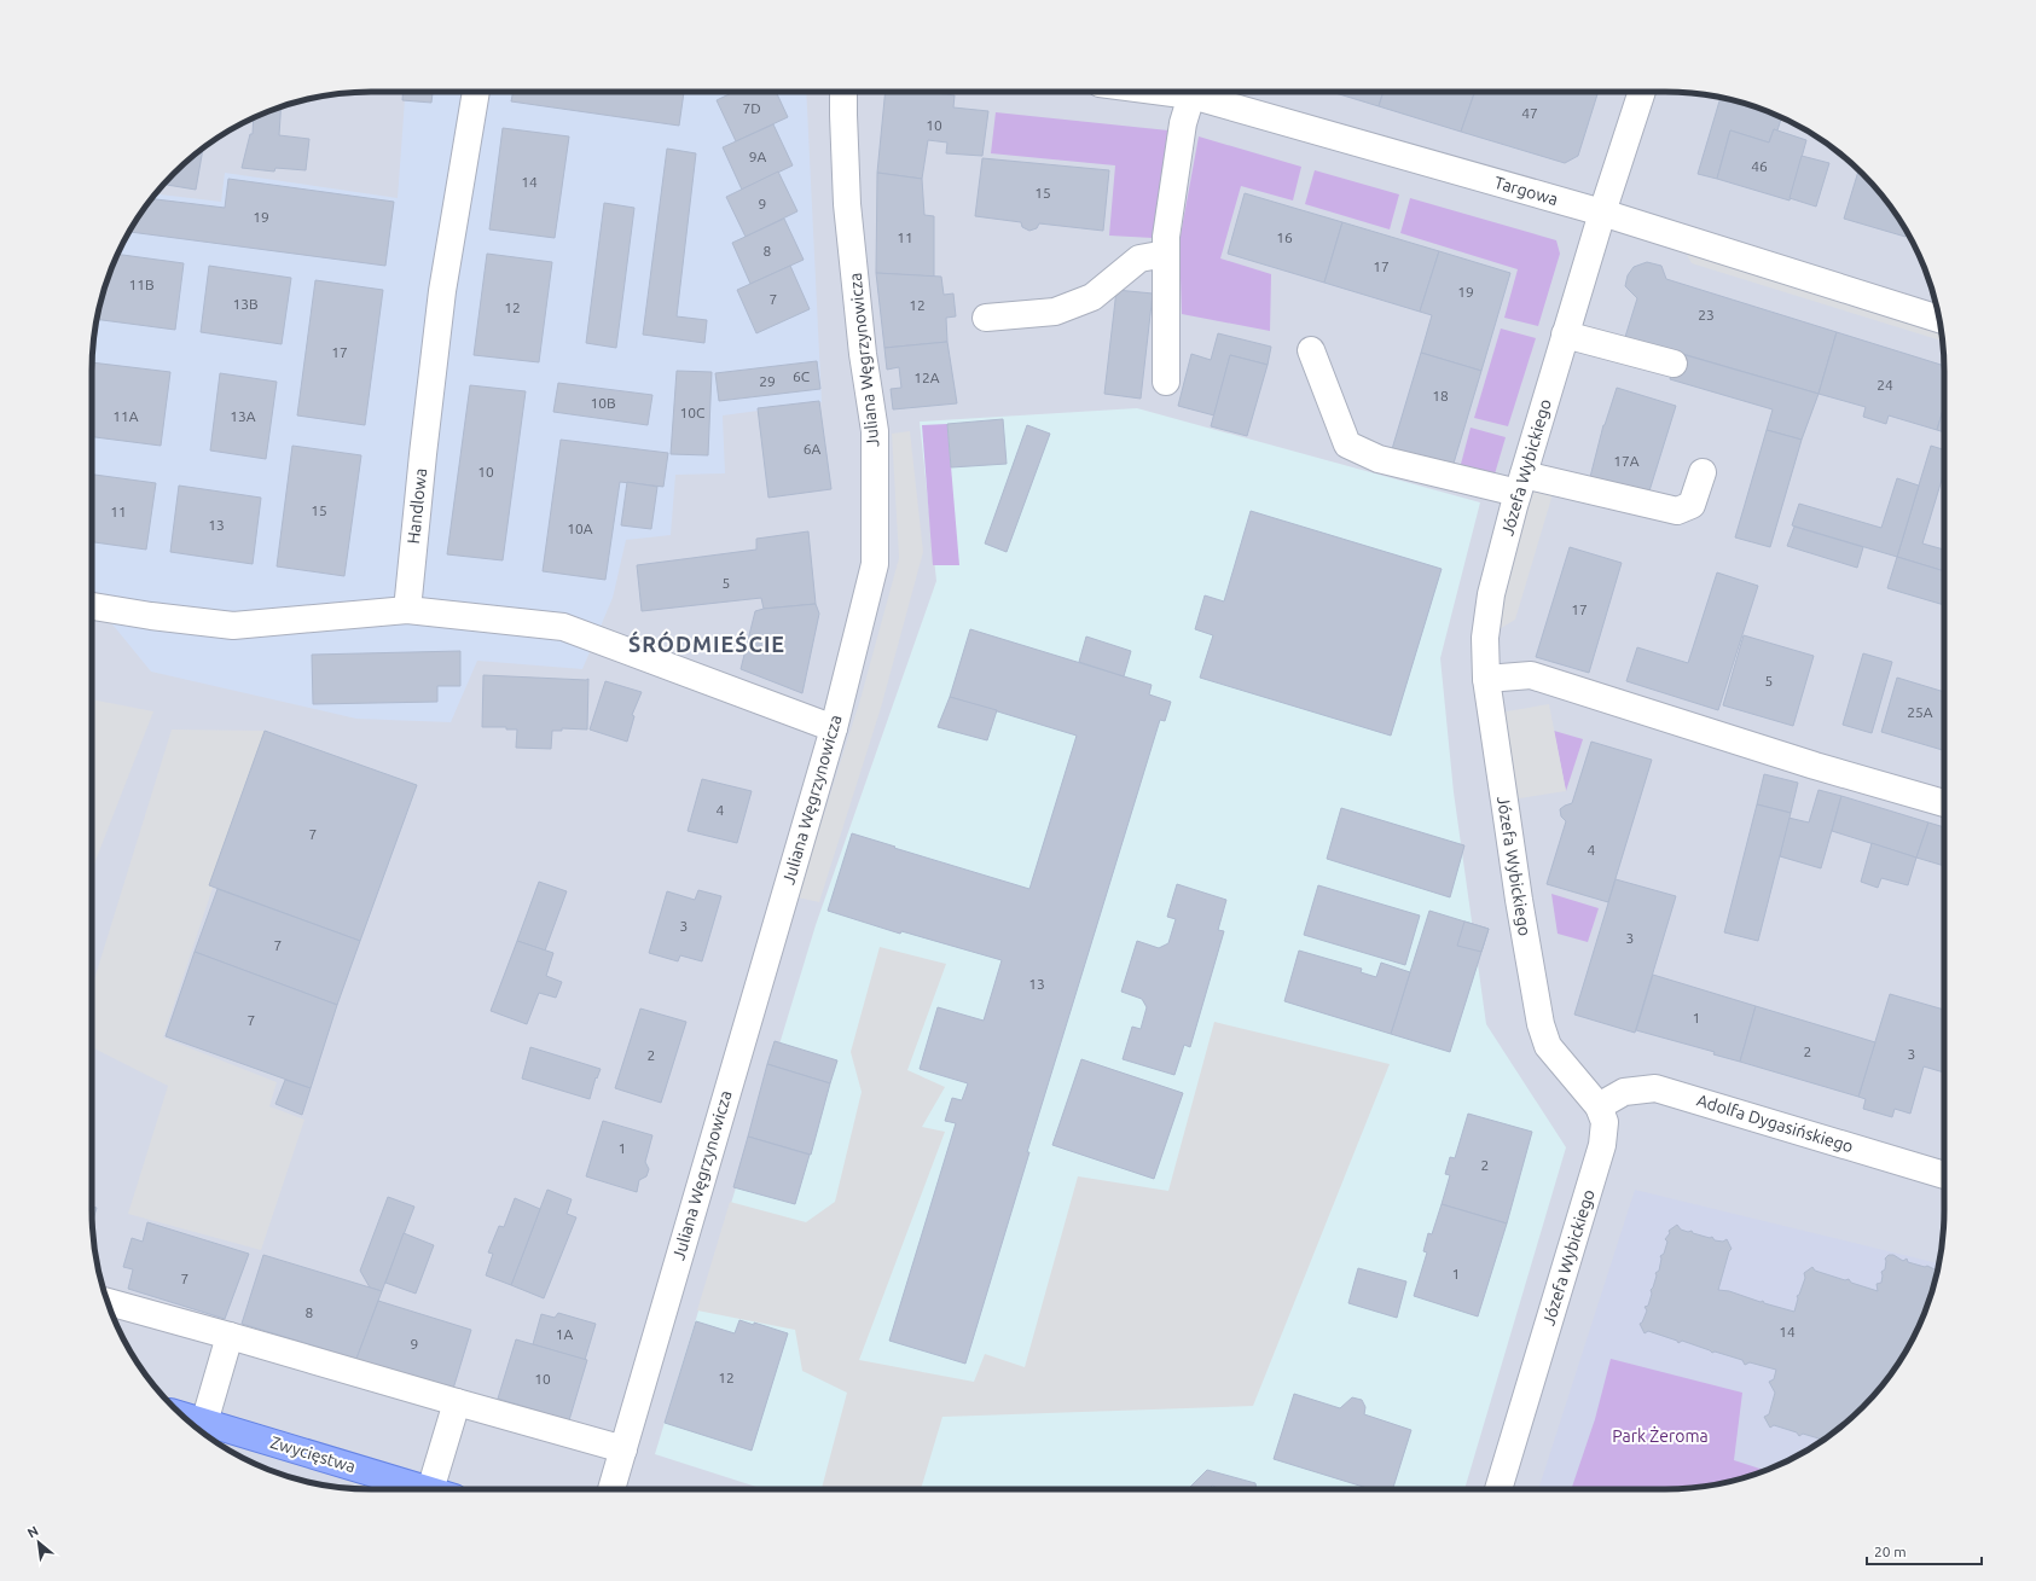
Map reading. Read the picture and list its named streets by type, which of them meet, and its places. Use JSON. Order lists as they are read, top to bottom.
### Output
{
  "streets": {
    "main road": ["Zwycięstwa"],
    "street": [
      "Targowa",
      "Juliana Węgrzynowicza",
      "Józefa Wybickiego",
      "Handlowa",
      "Adolfa Dygasińskiego"
    ]
  },
  "crossings": [
    ["Targowa", "Józefa Wybickiego"],
    ["Józefa Wybickiego", "Adolfa Dygasińskiego"]
  ],
  "districts": ["ŚRÓDMIEŚCIE"],
  "parks": ["Park Żeroma"],
  "house_numbers": [
    "7D",
    "47",
    "10",
    "9A",
    "46",
    "14",
    "15",
    "9",
    "19",
    "11",
    "16",
    "8",
    "17",
    "11B",
    "19",
    "7",
    "13B",
    "12",
    "12",
    "23",
    "17",
    "6C",
    "12A",
    "29",
    "24",
    "18",
    "10B",
    "10C",
    "11A",
    "13A",
    "6A",
    "17A",
    "10",
    "15",
    "11",
    "13",
    "10A",
    "5",
    "17",
    "5",
    "25A",
    "4",
    "7",
    "4",
    "3",
    "3",
    "7",
    "13",
    "1",
    "7",
    "2",
    "3",
    "2",
    "1",
    "2",
    "1",
    "7",
    "8",
    "14",
    "1A",
    "9",
    "12",
    "10"
  ],
  "scale_bar": "20 m",
  "north": "top left"
}
